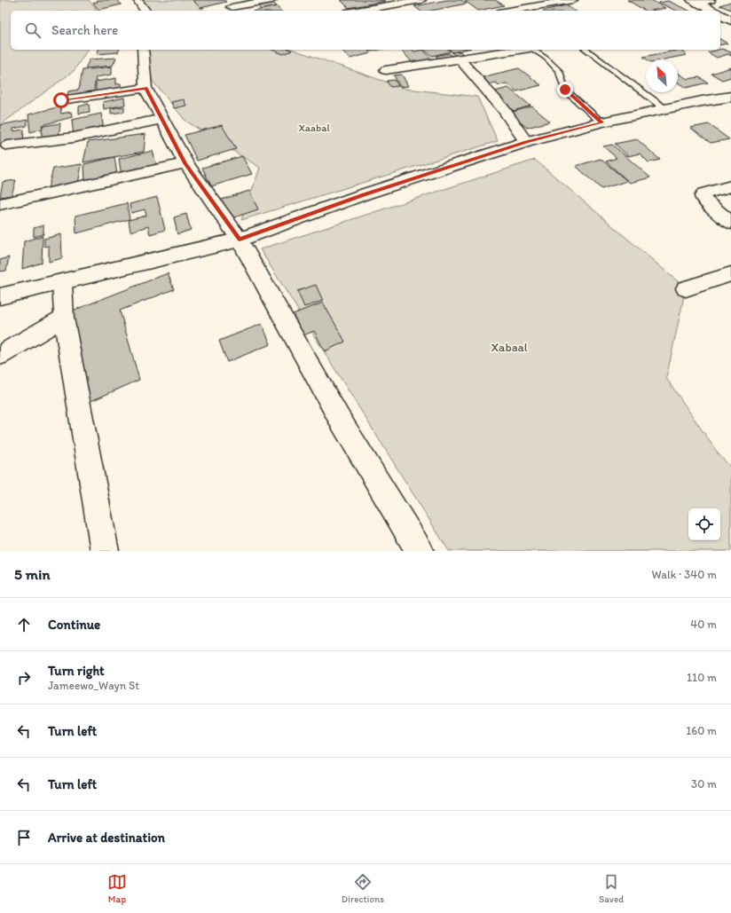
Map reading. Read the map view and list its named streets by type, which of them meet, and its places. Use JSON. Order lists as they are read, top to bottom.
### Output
{
  "parks": ["Xaabal", "Xabaal"],
  "north": "top left",
  "page": {
    "search": "Search here",
    "heading": ["5 min", "Walk · 340 m"],
    "list": [
      ["Continue", "40 m"],
      ["Turn right", "Jameewo_Wayn St", "110 m"],
      ["Turn left", "160 m"],
      ["Turn left", "30 m"],
      "Arrive at destination"
    ],
    "nav": ["Map", "Directions", "Saved"]
  }
}
